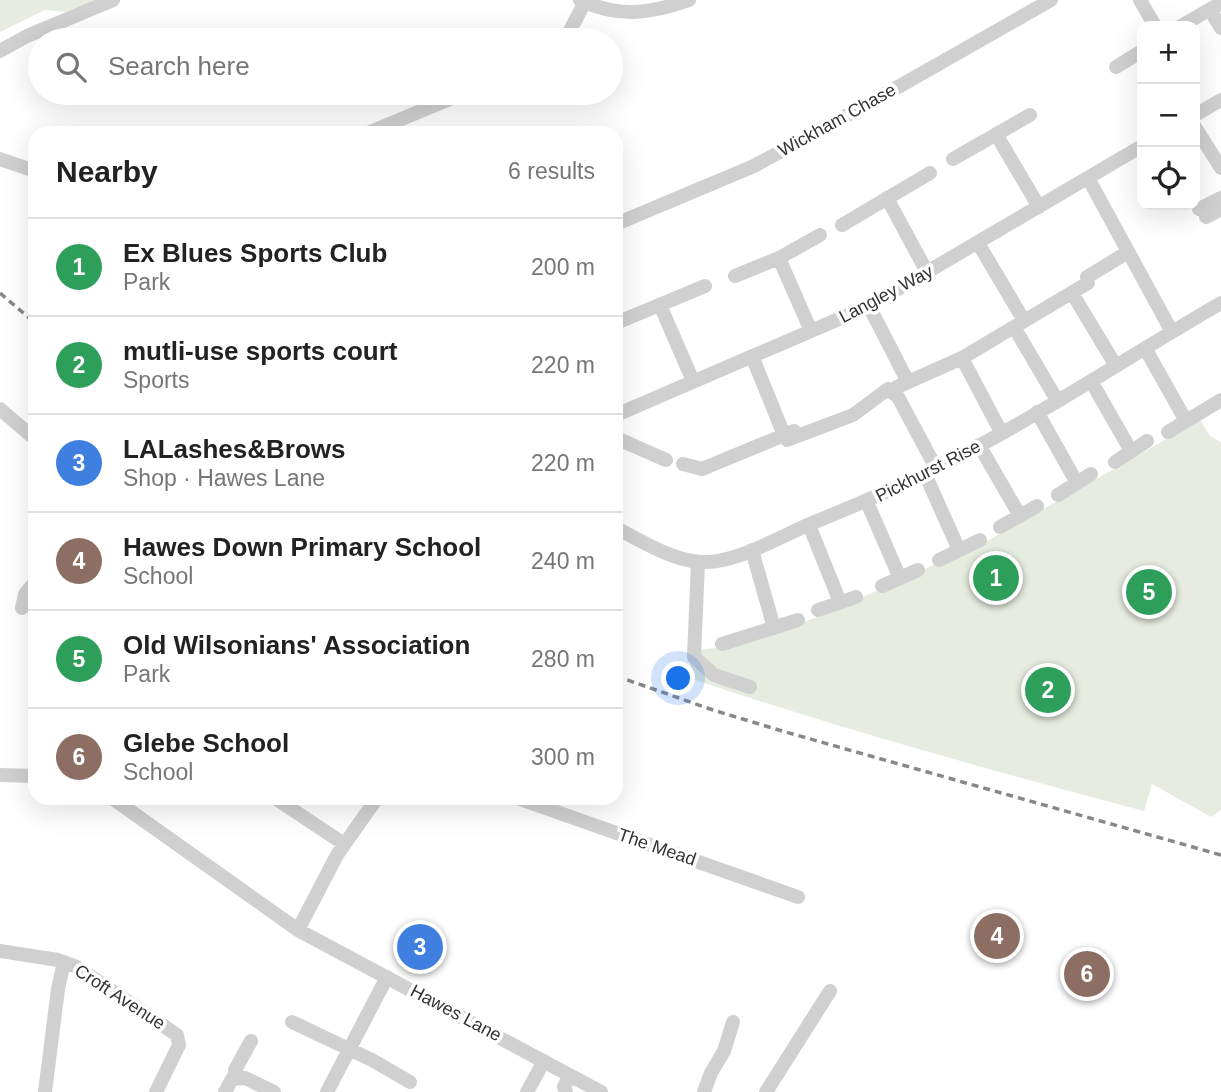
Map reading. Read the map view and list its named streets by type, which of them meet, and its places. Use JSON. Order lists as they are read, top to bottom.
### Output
{
  "streets": {
    "street": [
      "Wickham Chase",
      "Langley Way",
      "Pickhurst Rise",
      "The Mead",
      "Croft Avenue",
      "Hawes Lane"
    ]
  },
  "page": {
    "map_buttons": ["+", "−"],
    "search": "Search here",
    "heading": ["Nearby", "6 results"],
    "list": [
      {
        "mark": "1",
        "name": "Ex Blues Sports Club",
        "note": "Park",
        "value": "200 m"
      },
      {
        "mark": "2",
        "name": "mutli-use sports court",
        "note": "Sports",
        "value": "220 m"
      },
      {
        "mark": "3",
        "name": "LALashes&Brows",
        "note": "Shop · Hawes Lane",
        "value": "220 m"
      },
      {
        "mark": "4",
        "name": "Hawes Down Primary School",
        "note": "School",
        "value": "240 m"
      },
      {
        "mark": "5",
        "name": "Old Wilsonians' Association",
        "note": "Park",
        "value": "280 m"
      },
      {
        "mark": "6",
        "name": "Glebe School",
        "note": "School",
        "value": "300 m"
      }
    ],
    "pins": [
      "1",
      "5",
      "2",
      "4",
      "3",
      "6"
    ]
  }
}
